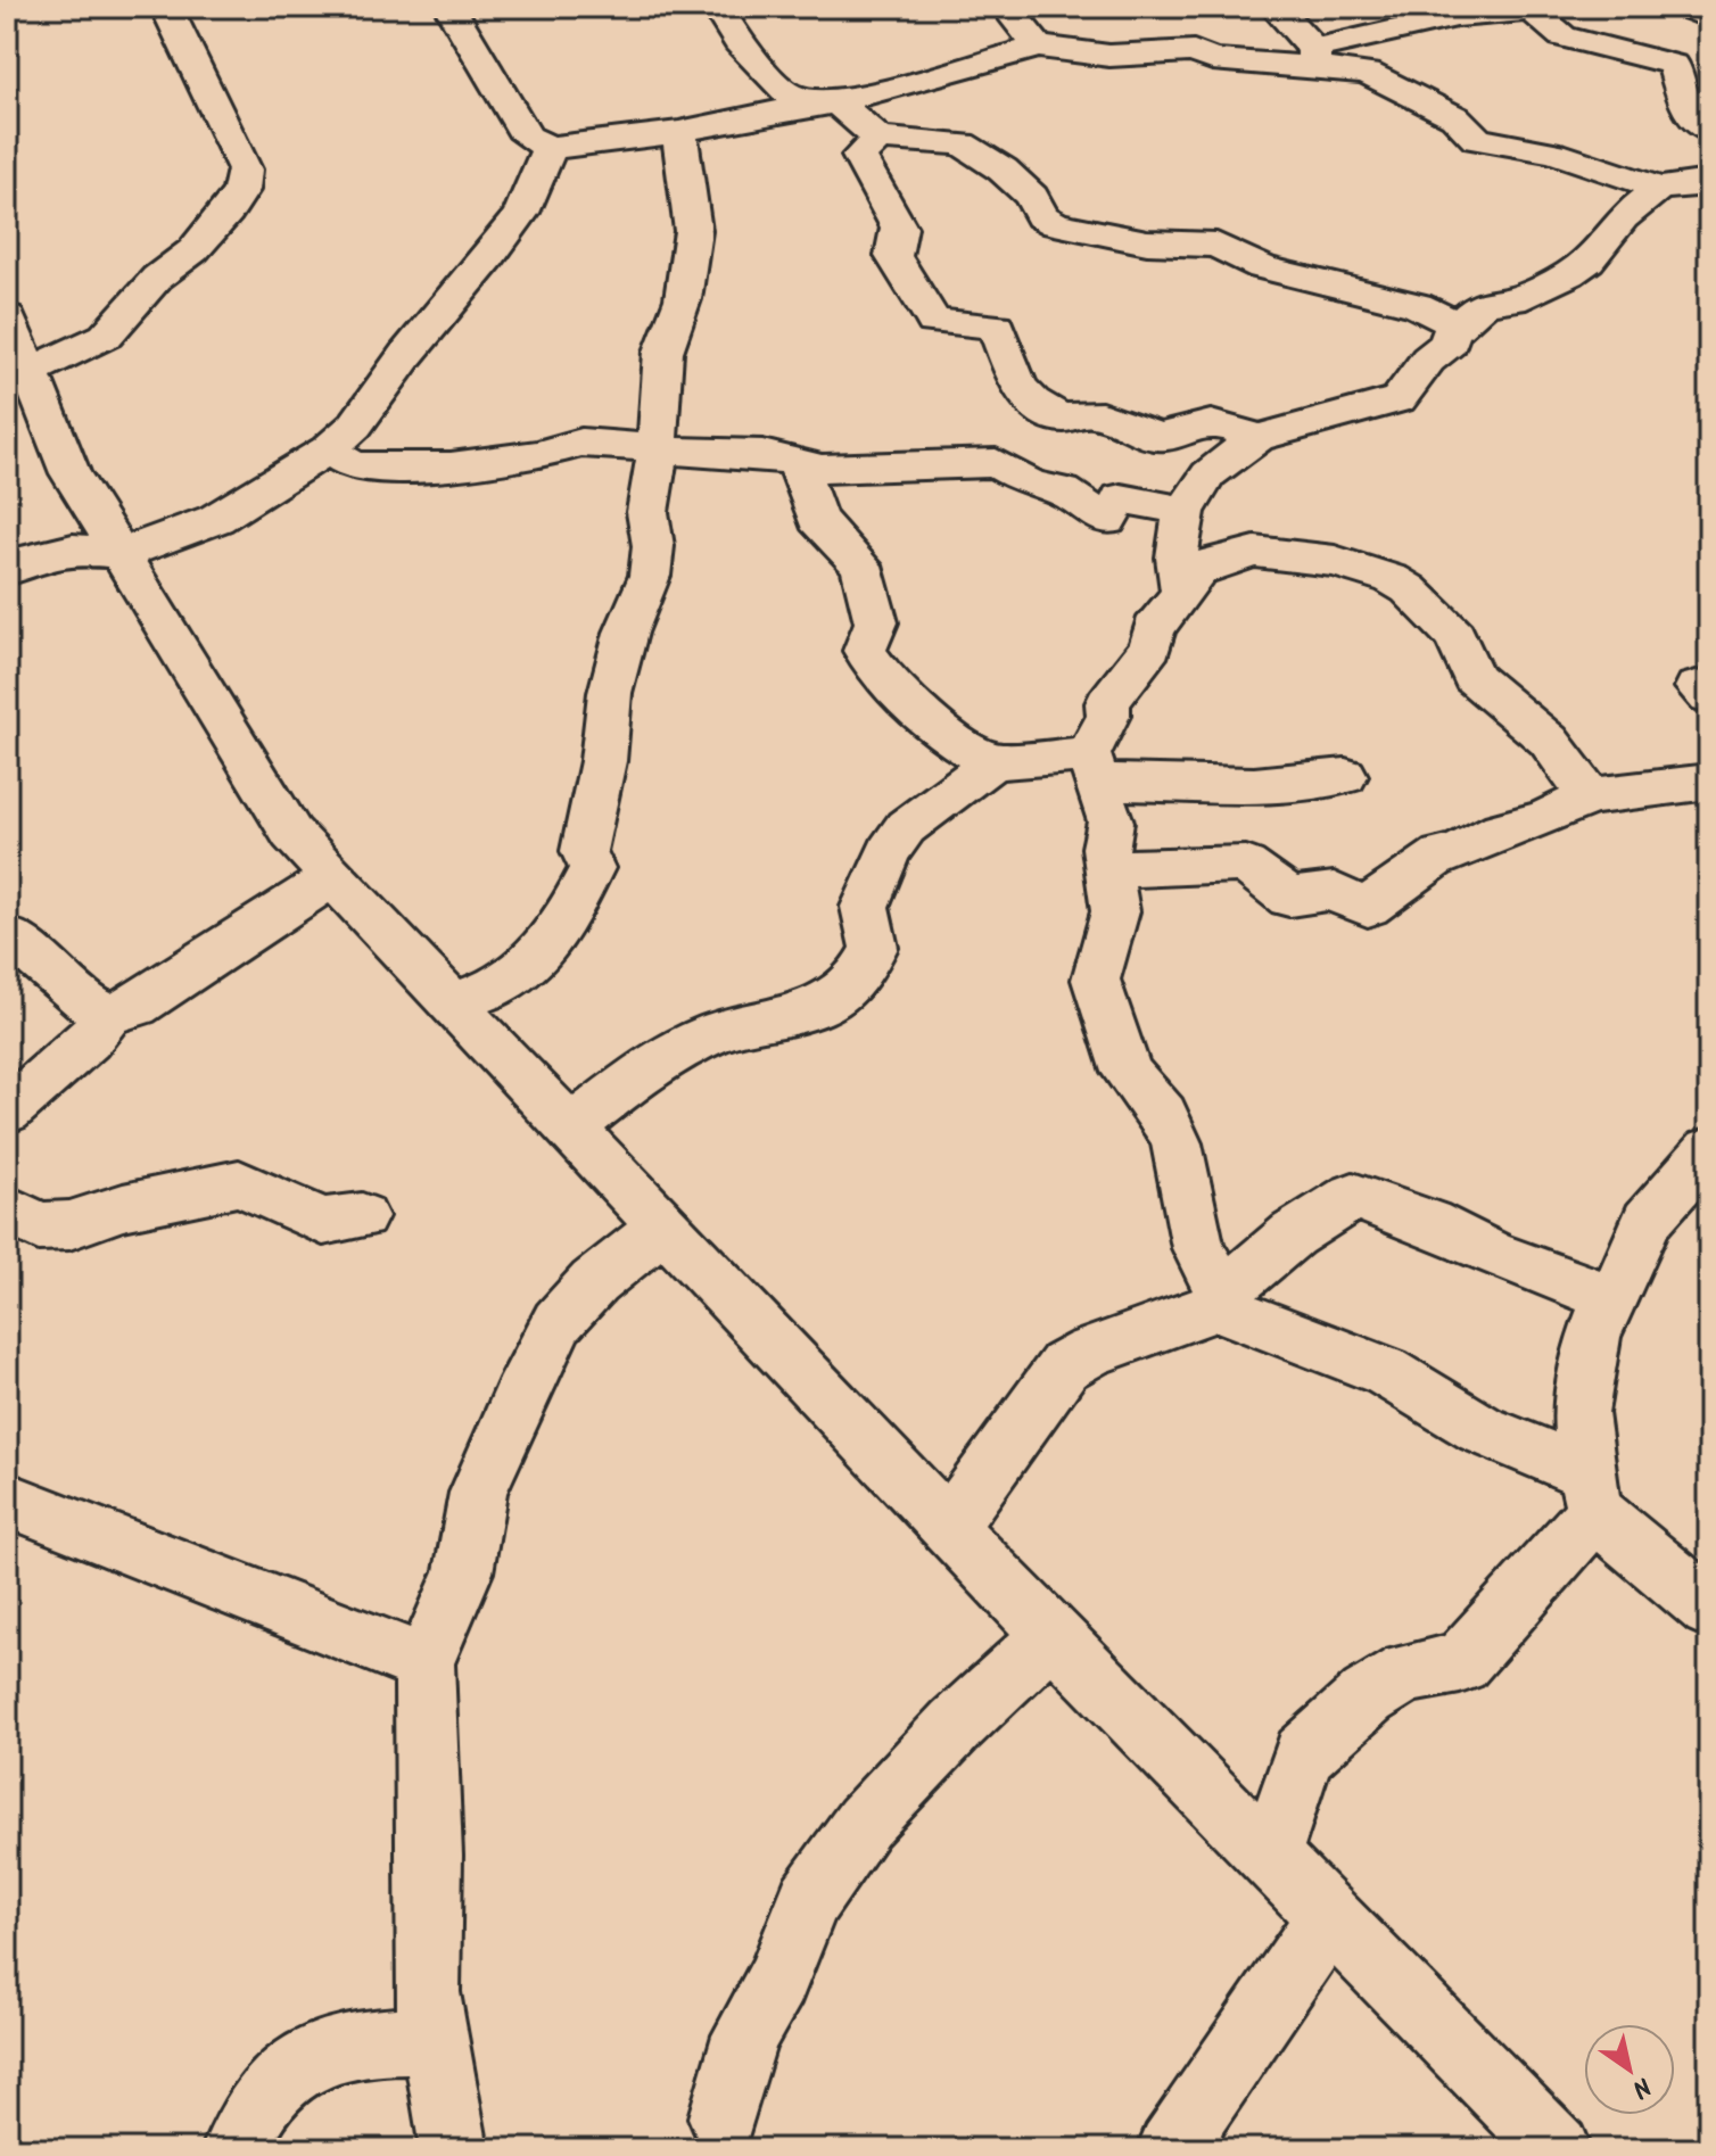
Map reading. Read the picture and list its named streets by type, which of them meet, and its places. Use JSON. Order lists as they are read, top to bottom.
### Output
{
  "north": "bottom right"
}
